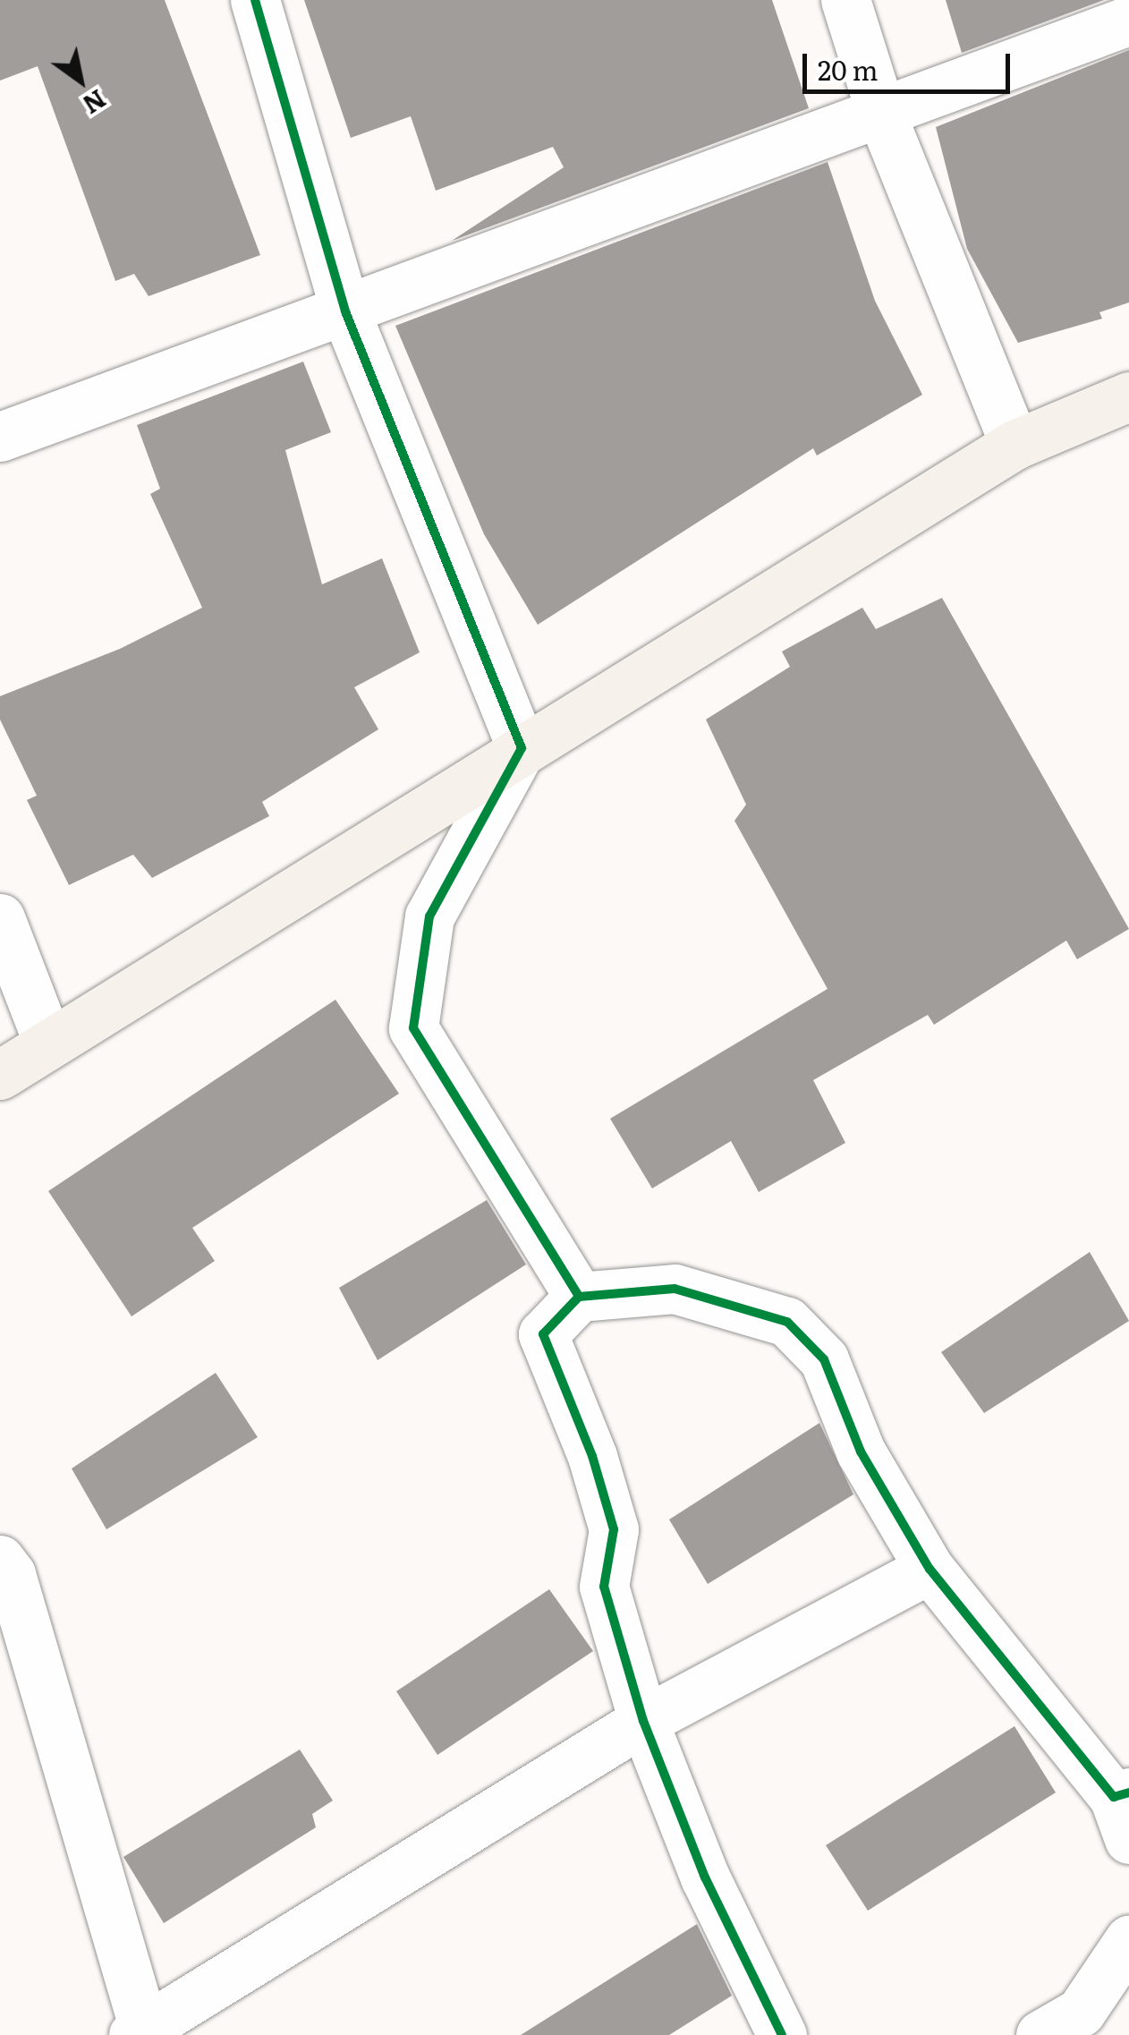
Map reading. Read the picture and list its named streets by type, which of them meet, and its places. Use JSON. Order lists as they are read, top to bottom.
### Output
{
  "scale_bar": "20 m",
  "north": "bottom right"
}
